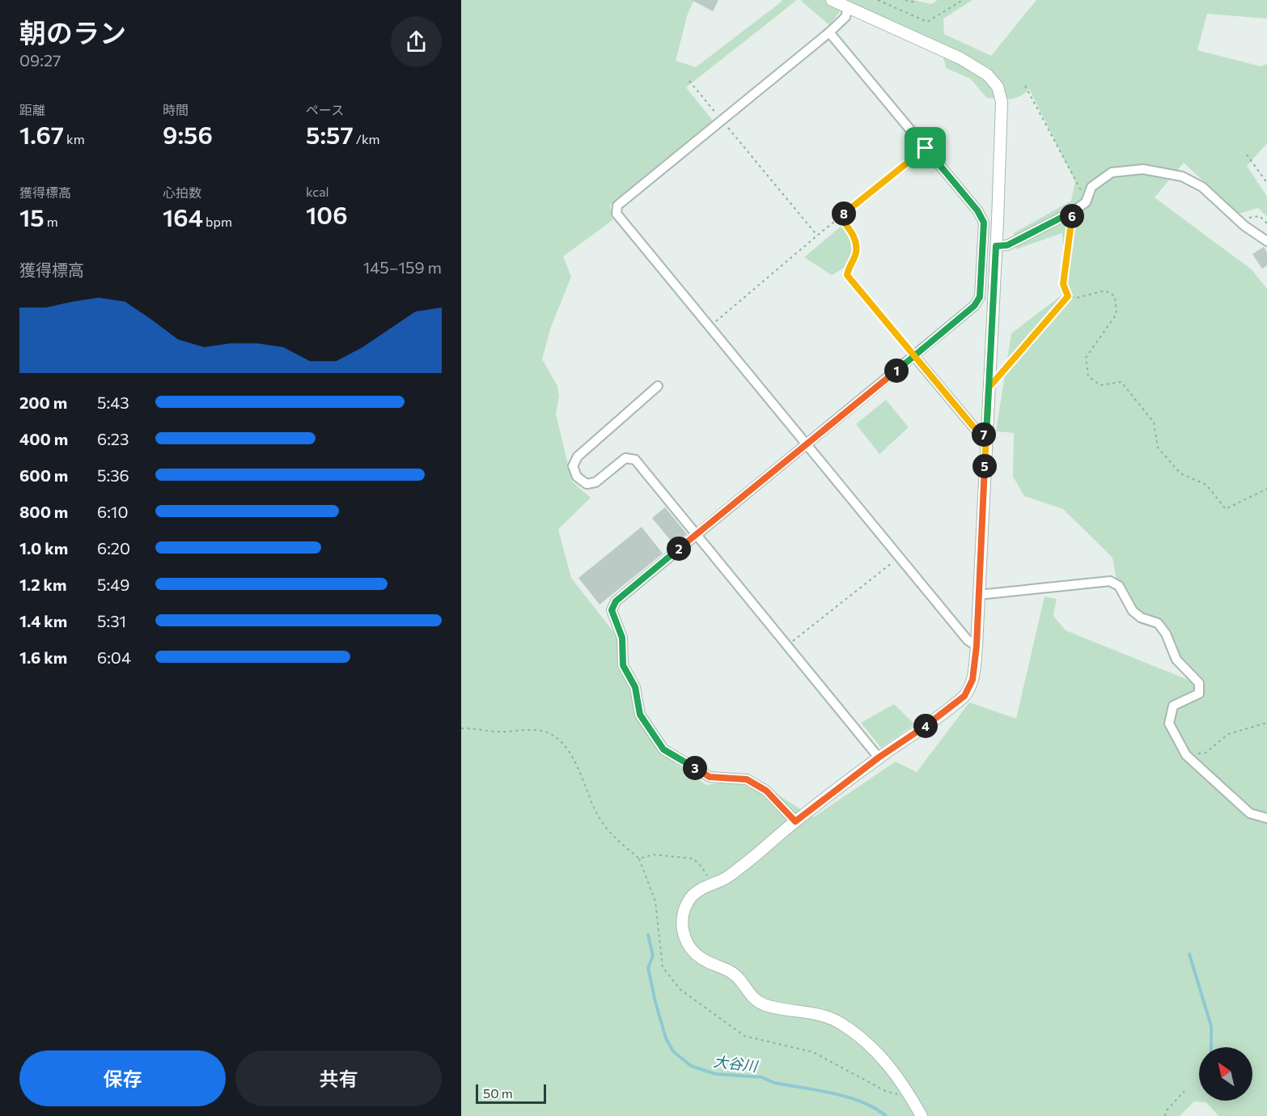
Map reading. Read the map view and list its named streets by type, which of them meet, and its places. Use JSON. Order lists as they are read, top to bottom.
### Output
{
  "water": ["大谷川"],
  "scale_bar": "50 m",
  "north": "top left",
  "page": {
    "heading": ["朝のラン", "09:27"],
    "stats": [
      ["距離", "1.67 km"],
      ["時間", "9:56"],
      ["ペース", "5:57 /km"],
      ["獲得標高", "15 m"],
      ["心拍数", "164 bpm"],
      ["kcal", "106"]
    ],
    "pins": [
      "8",
      "6",
      "1",
      "7",
      "5",
      "2",
      "4",
      "3"
    ],
    "chart": ["獲得標高", "145–159 m"],
    "list": [
      {
        "name": "200 m",
        "note": "5:43"
      },
      {
        "name": "400 m",
        "note": "6:23"
      },
      {
        "name": "600 m",
        "note": "5:36"
      },
      {
        "name": "800 m",
        "note": "6:10"
      },
      {
        "name": "1.0 km",
        "note": "6:20"
      },
      {
        "name": "1.2 km",
        "note": "5:49"
      },
      {
        "name": "1.4 km",
        "note": "5:31"
      },
      {
        "name": "1.6 km",
        "note": "6:04"
      }
    ],
    "buttons": ["保存", "共有"],
    "scale": "50 m"
  }
}
